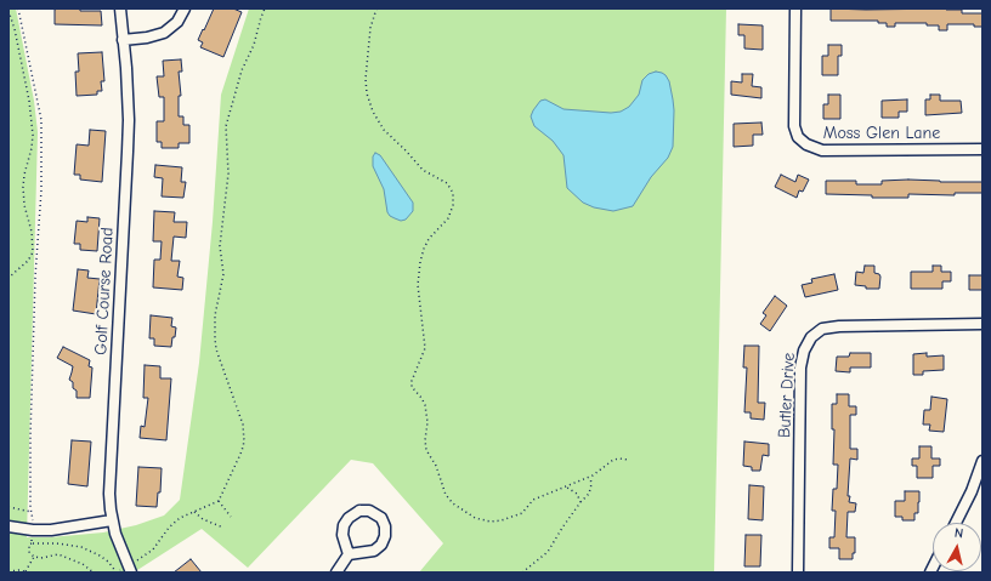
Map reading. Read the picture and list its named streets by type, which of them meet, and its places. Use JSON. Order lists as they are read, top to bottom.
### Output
{
  "streets": {
    "street": ["Moss Glen Lane", "Golf Course Road", "Butler Drive"]
  },
  "north": "top"
}
